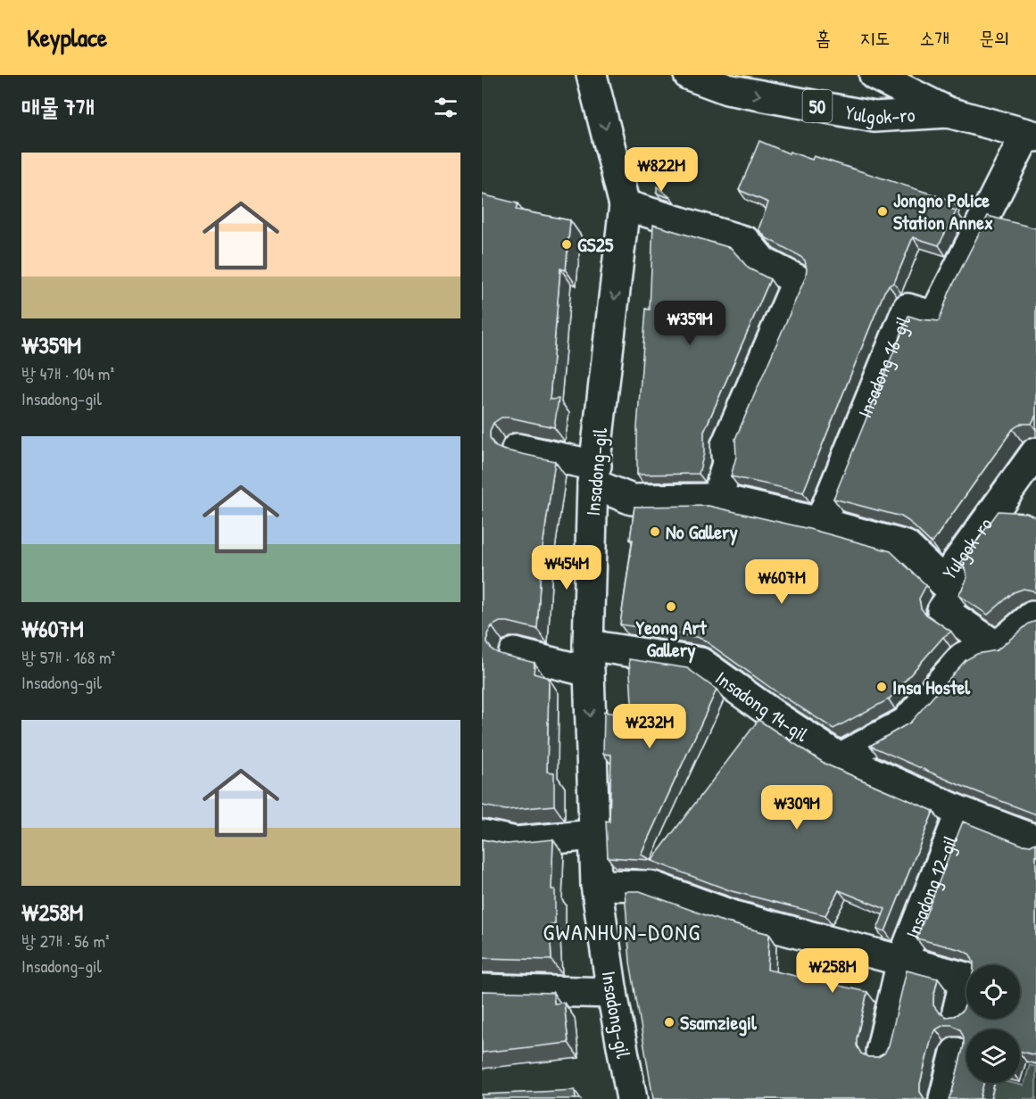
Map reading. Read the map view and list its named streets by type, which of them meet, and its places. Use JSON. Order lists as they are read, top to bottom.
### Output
{
  "streets": {
    "street": [
      "50",
      "Yulgok-ro",
      "Insadong 16-gil",
      "Insadong-gil",
      "Insadong 14-gil",
      "Insadong 12-gil"
    ]
  },
  "crossings": [
    ["Yulgok-ro", "Insadong 16-gil"],
    ["Insadong-gil", "Insadong 14-gil"],
    ["Insadong-gil", "Insadong 12-gil"],
    ["Insadong 14-gil", "Insadong 12-gil"]
  ],
  "one_way": ["Insadong-gil"],
  "districts": ["GWANHUN-DONG"],
  "places": [
    "Jongno Police Station Annex",
    "GS25",
    "No Gallery",
    "Yeong Art Gallery",
    "Insa Hostel",
    "Ssamziegil"
  ],
  "page": {
    "header": "Keyplace",
    "nav": [
      "홈",
      "지도",
      "소개",
      "문의"
    ],
    "heading": "매물 7개",
    "list": [
      {
        "name": "₩359M",
        "note": "방 4개 · 104 m² · Insadong-gil"
      },
      {
        "name": "₩607M",
        "note": "방 5개 · 168 m² · Insadong-gil"
      },
      {
        "name": "₩258M",
        "note": "방 2개 · 56 m² · Insadong-gil"
      }
    ],
    "price": [
      "₩822M",
      "₩359M",
      "₩454M",
      "₩607M",
      "₩232M",
      "₩309M",
      "₩258M"
    ]
  }
}
